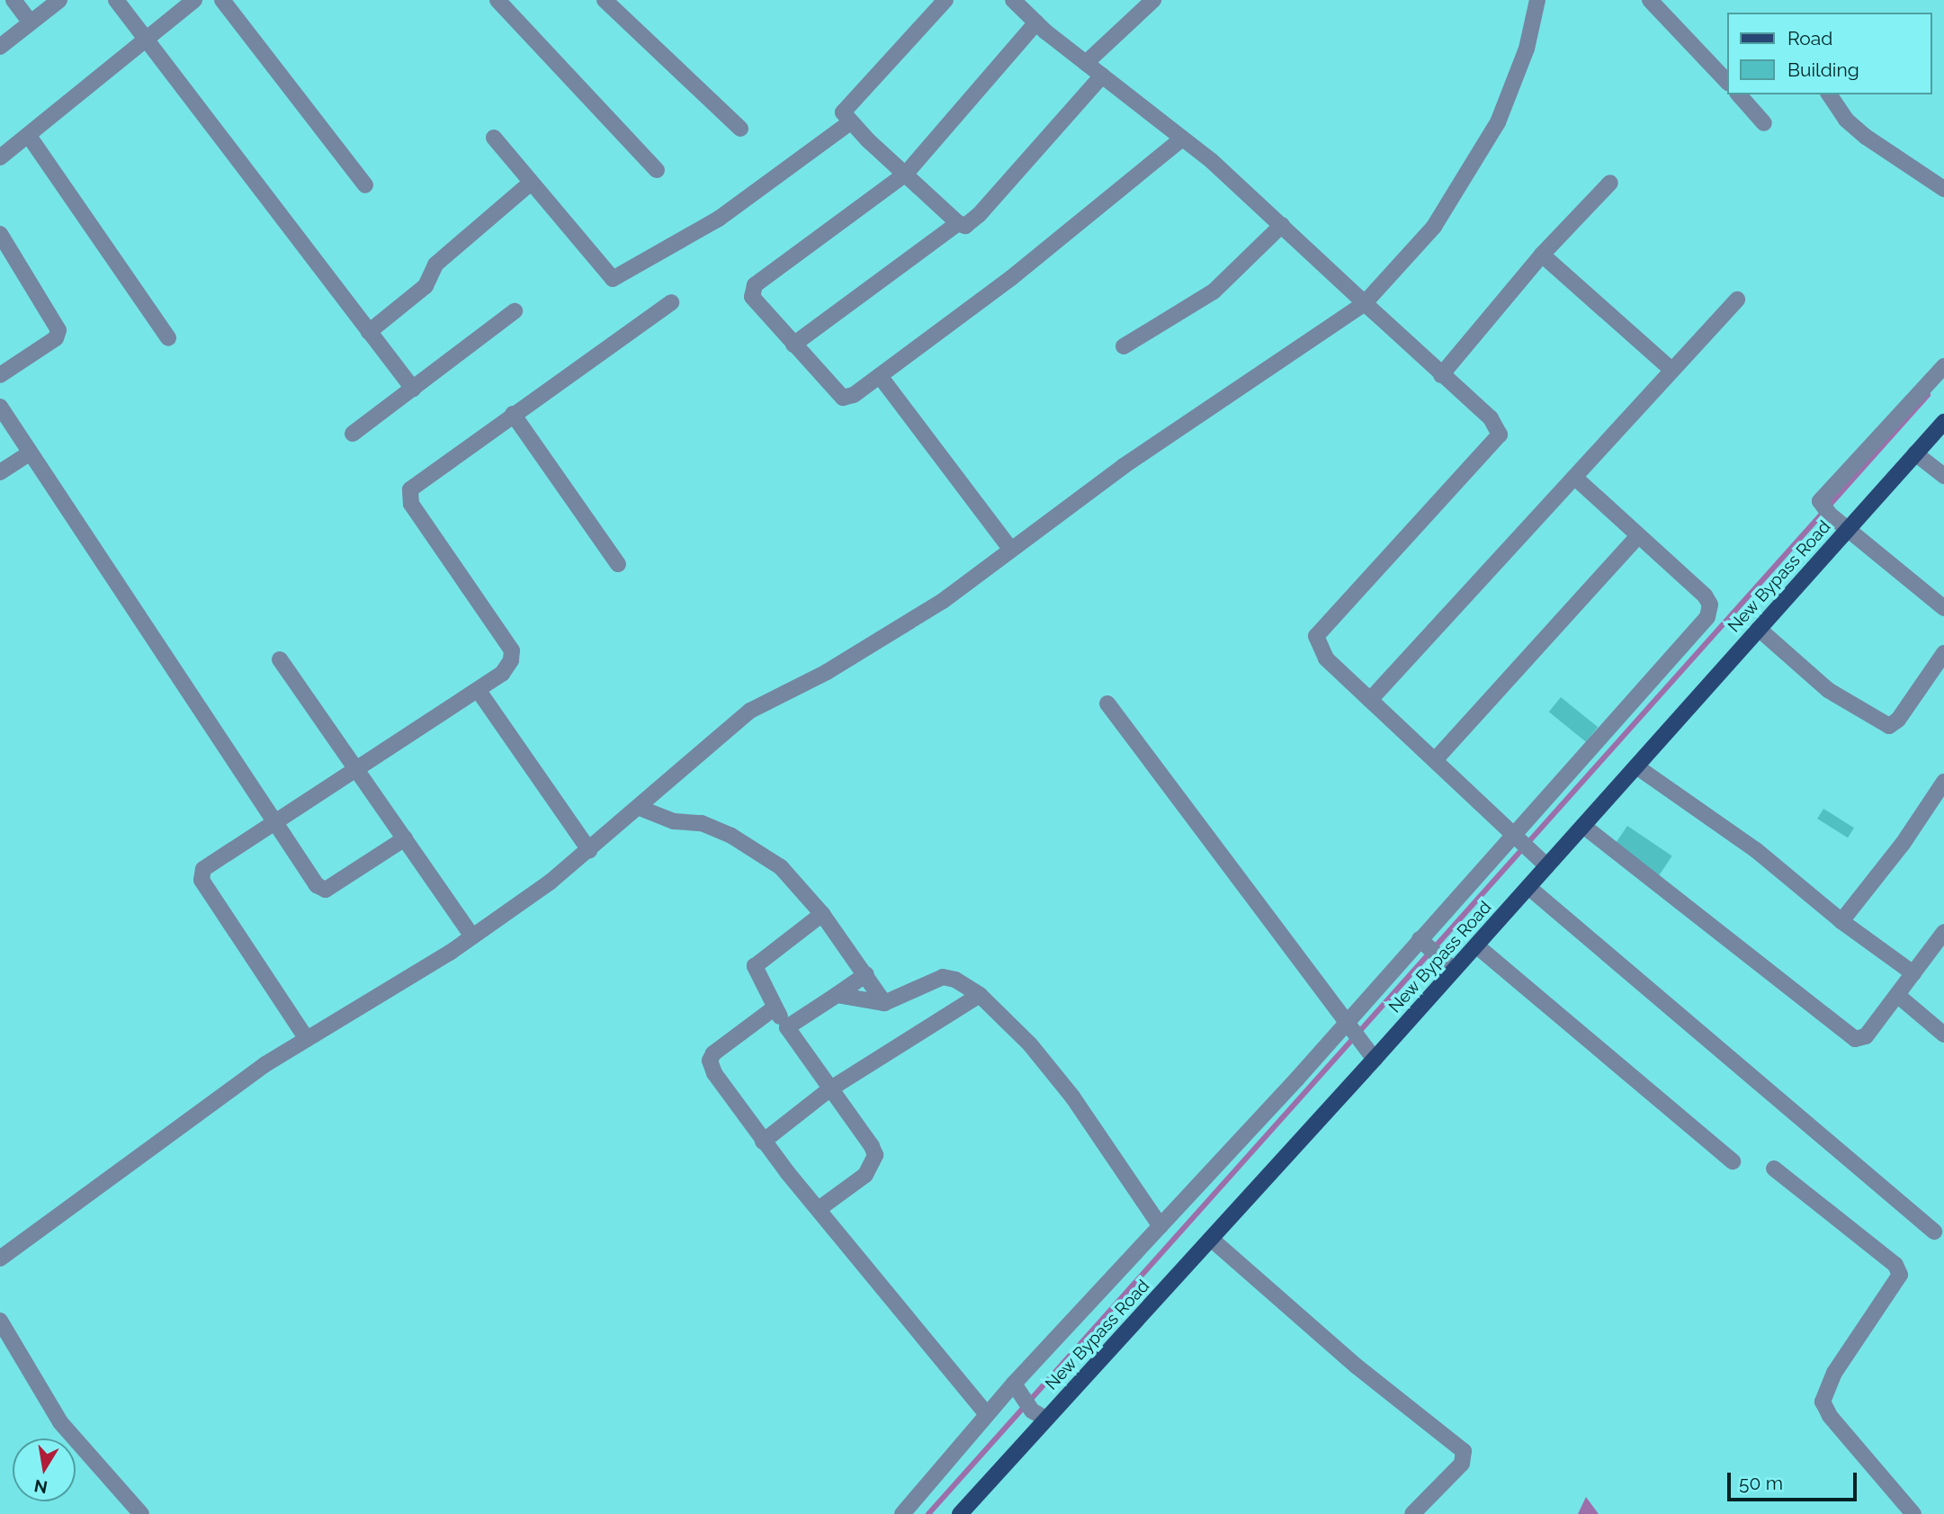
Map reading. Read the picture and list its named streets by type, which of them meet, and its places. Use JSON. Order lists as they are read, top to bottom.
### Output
{
  "streets": {
    "main road": ["New Bypass Road"]
  },
  "legend": ["Road", "Building"],
  "scale_bar": "50 m",
  "north": "bottom"
}
